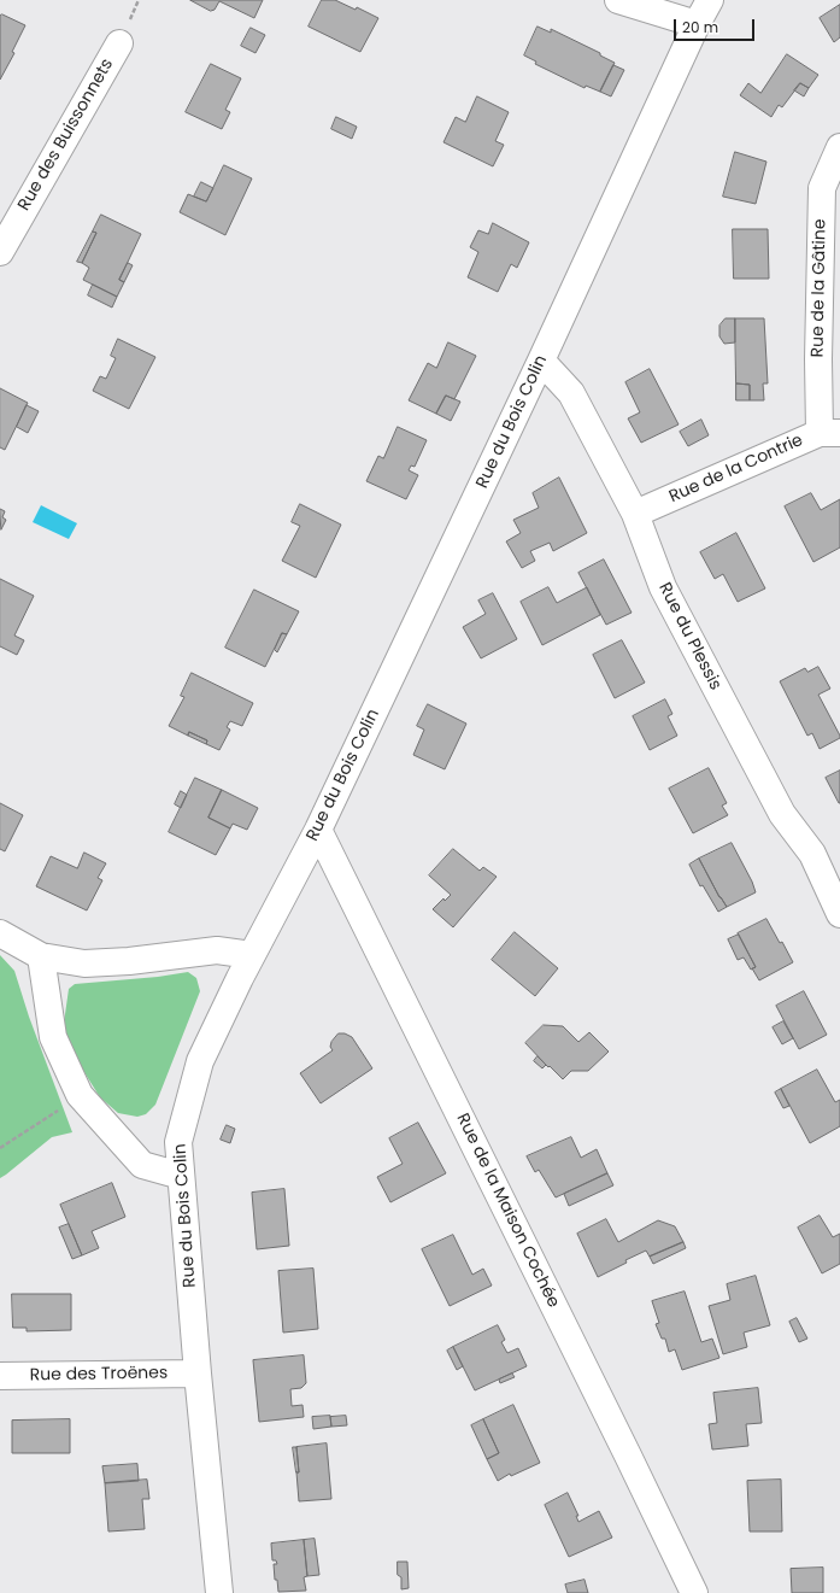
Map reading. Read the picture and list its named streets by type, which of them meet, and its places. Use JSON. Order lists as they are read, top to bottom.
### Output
{
  "streets": {
    "street": [
      "Rue des Buissonnets",
      "Rue de la Gâtine",
      "Rue du Bois Colin",
      "Rue de la Contrie",
      "Rue du Plessis",
      "Rue de la Maison Cochée",
      "Rue des Troënes"
    ]
  },
  "crossings": [
    ["Rue de la Gâtine", "Rue de la Contrie"],
    ["Rue du Bois Colin", "Rue du Plessis"],
    ["Rue du Bois Colin", "Rue de la Maison Cochée"],
    ["Rue du Bois Colin", "Rue des Troënes"],
    ["Rue de la Contrie", "Rue du Plessis"]
  ],
  "scale_bar": "20 m"
}
